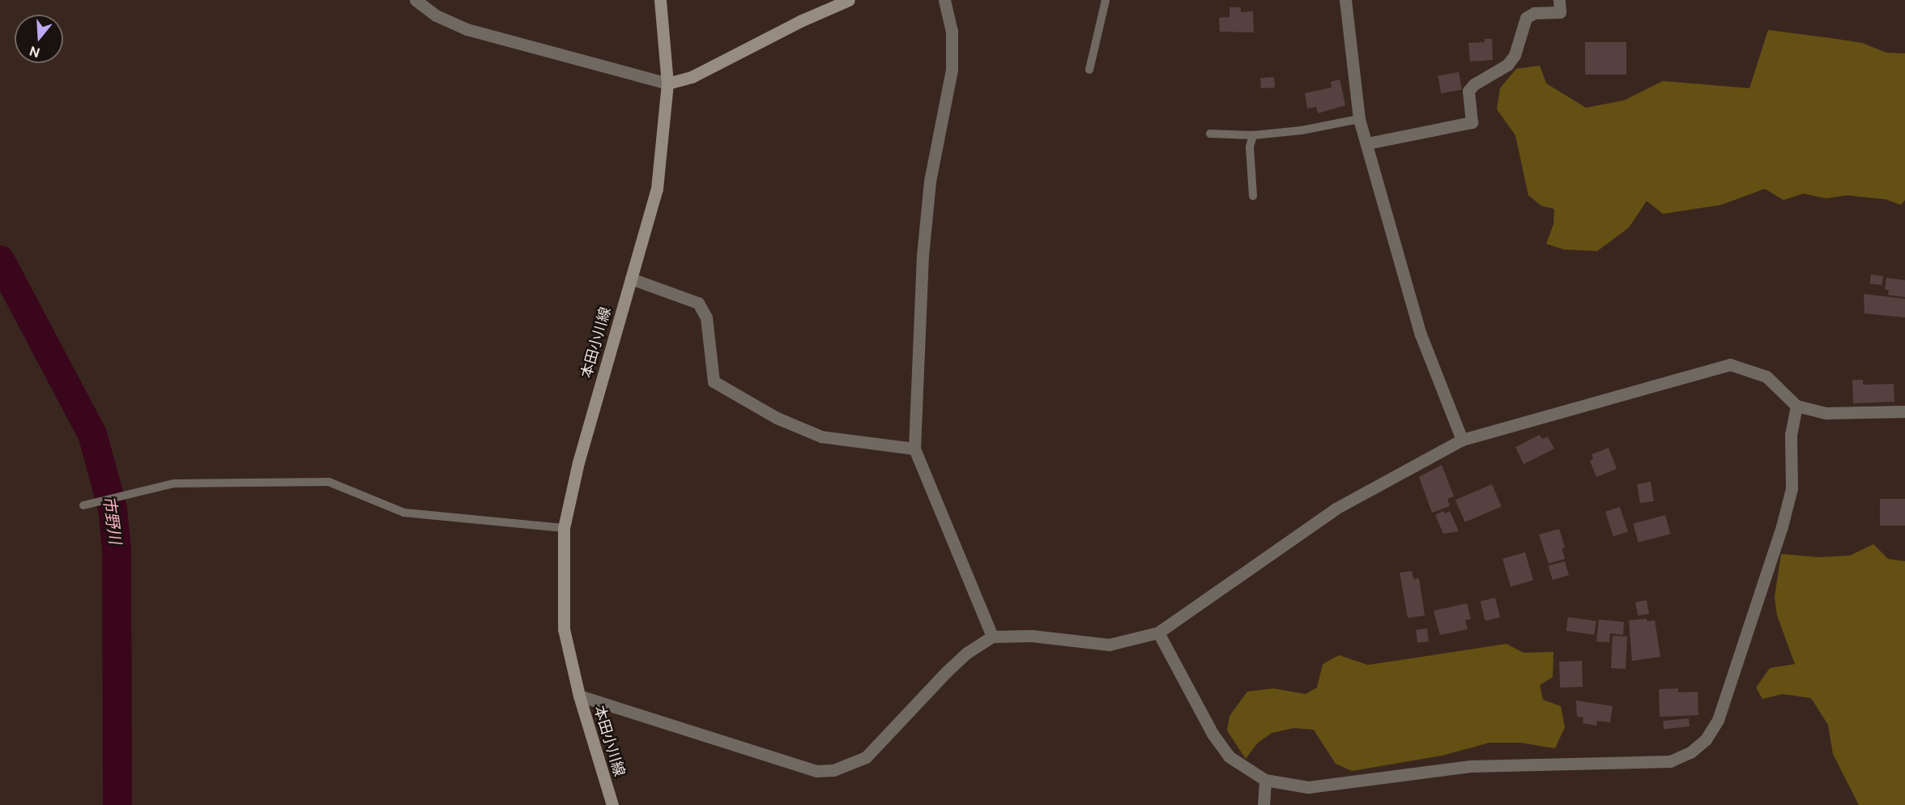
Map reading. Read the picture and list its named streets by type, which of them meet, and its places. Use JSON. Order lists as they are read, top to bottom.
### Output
{
  "streets": {
    "main road": ["本田小川線"]
  },
  "water": ["市野川"],
  "north": "bottom"
}
